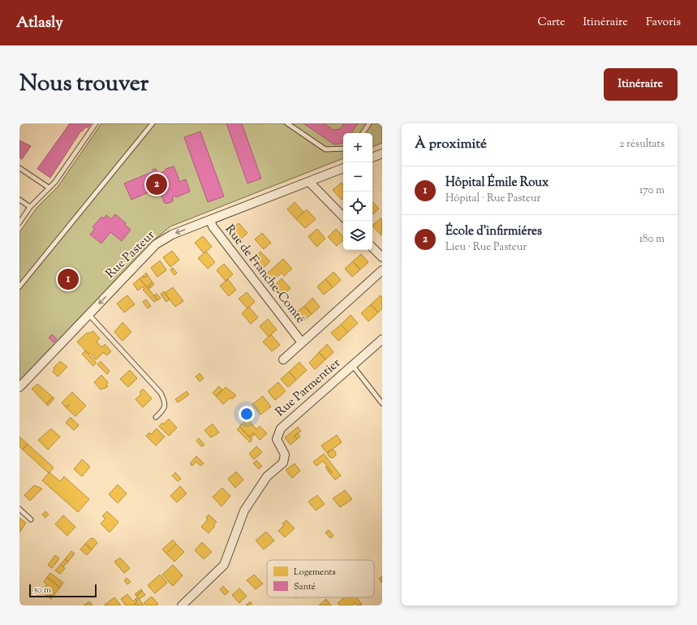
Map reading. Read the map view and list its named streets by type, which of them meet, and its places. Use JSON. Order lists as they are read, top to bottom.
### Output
{
  "streets": {
    "street": ["Rue Pasteur", "Rue de Franche-Comté", "Rue Parmentier"]
  },
  "crossings": [
    ["Rue Pasteur", "Rue de Franche-Comté"]
  ],
  "one_way": ["Rue Pasteur"],
  "legend": ["Logements", "Santé"],
  "scale_bar": "50 m",
  "page": {
    "header": "Atlasly",
    "nav": ["Carte", "Itinéraire", "Favoris"],
    "title": "Nous trouver",
    "buttons": "Itinéraire",
    "heading": ["À proximité", "2 résultats"],
    "map_buttons": ["+", "−"],
    "list": [
      {
        "mark": "1",
        "name": "Hôpital Émile Roux",
        "note": "Hôpital · Rue Pasteur",
        "value": "170 m"
      },
      {
        "mark": "2",
        "name": "École d'infirmiéres",
        "note": "Lieu · Rue Pasteur",
        "value": "180 m"
      }
    ],
    "pins": ["2", "1"],
    "scale": "50 m"
  }
}
